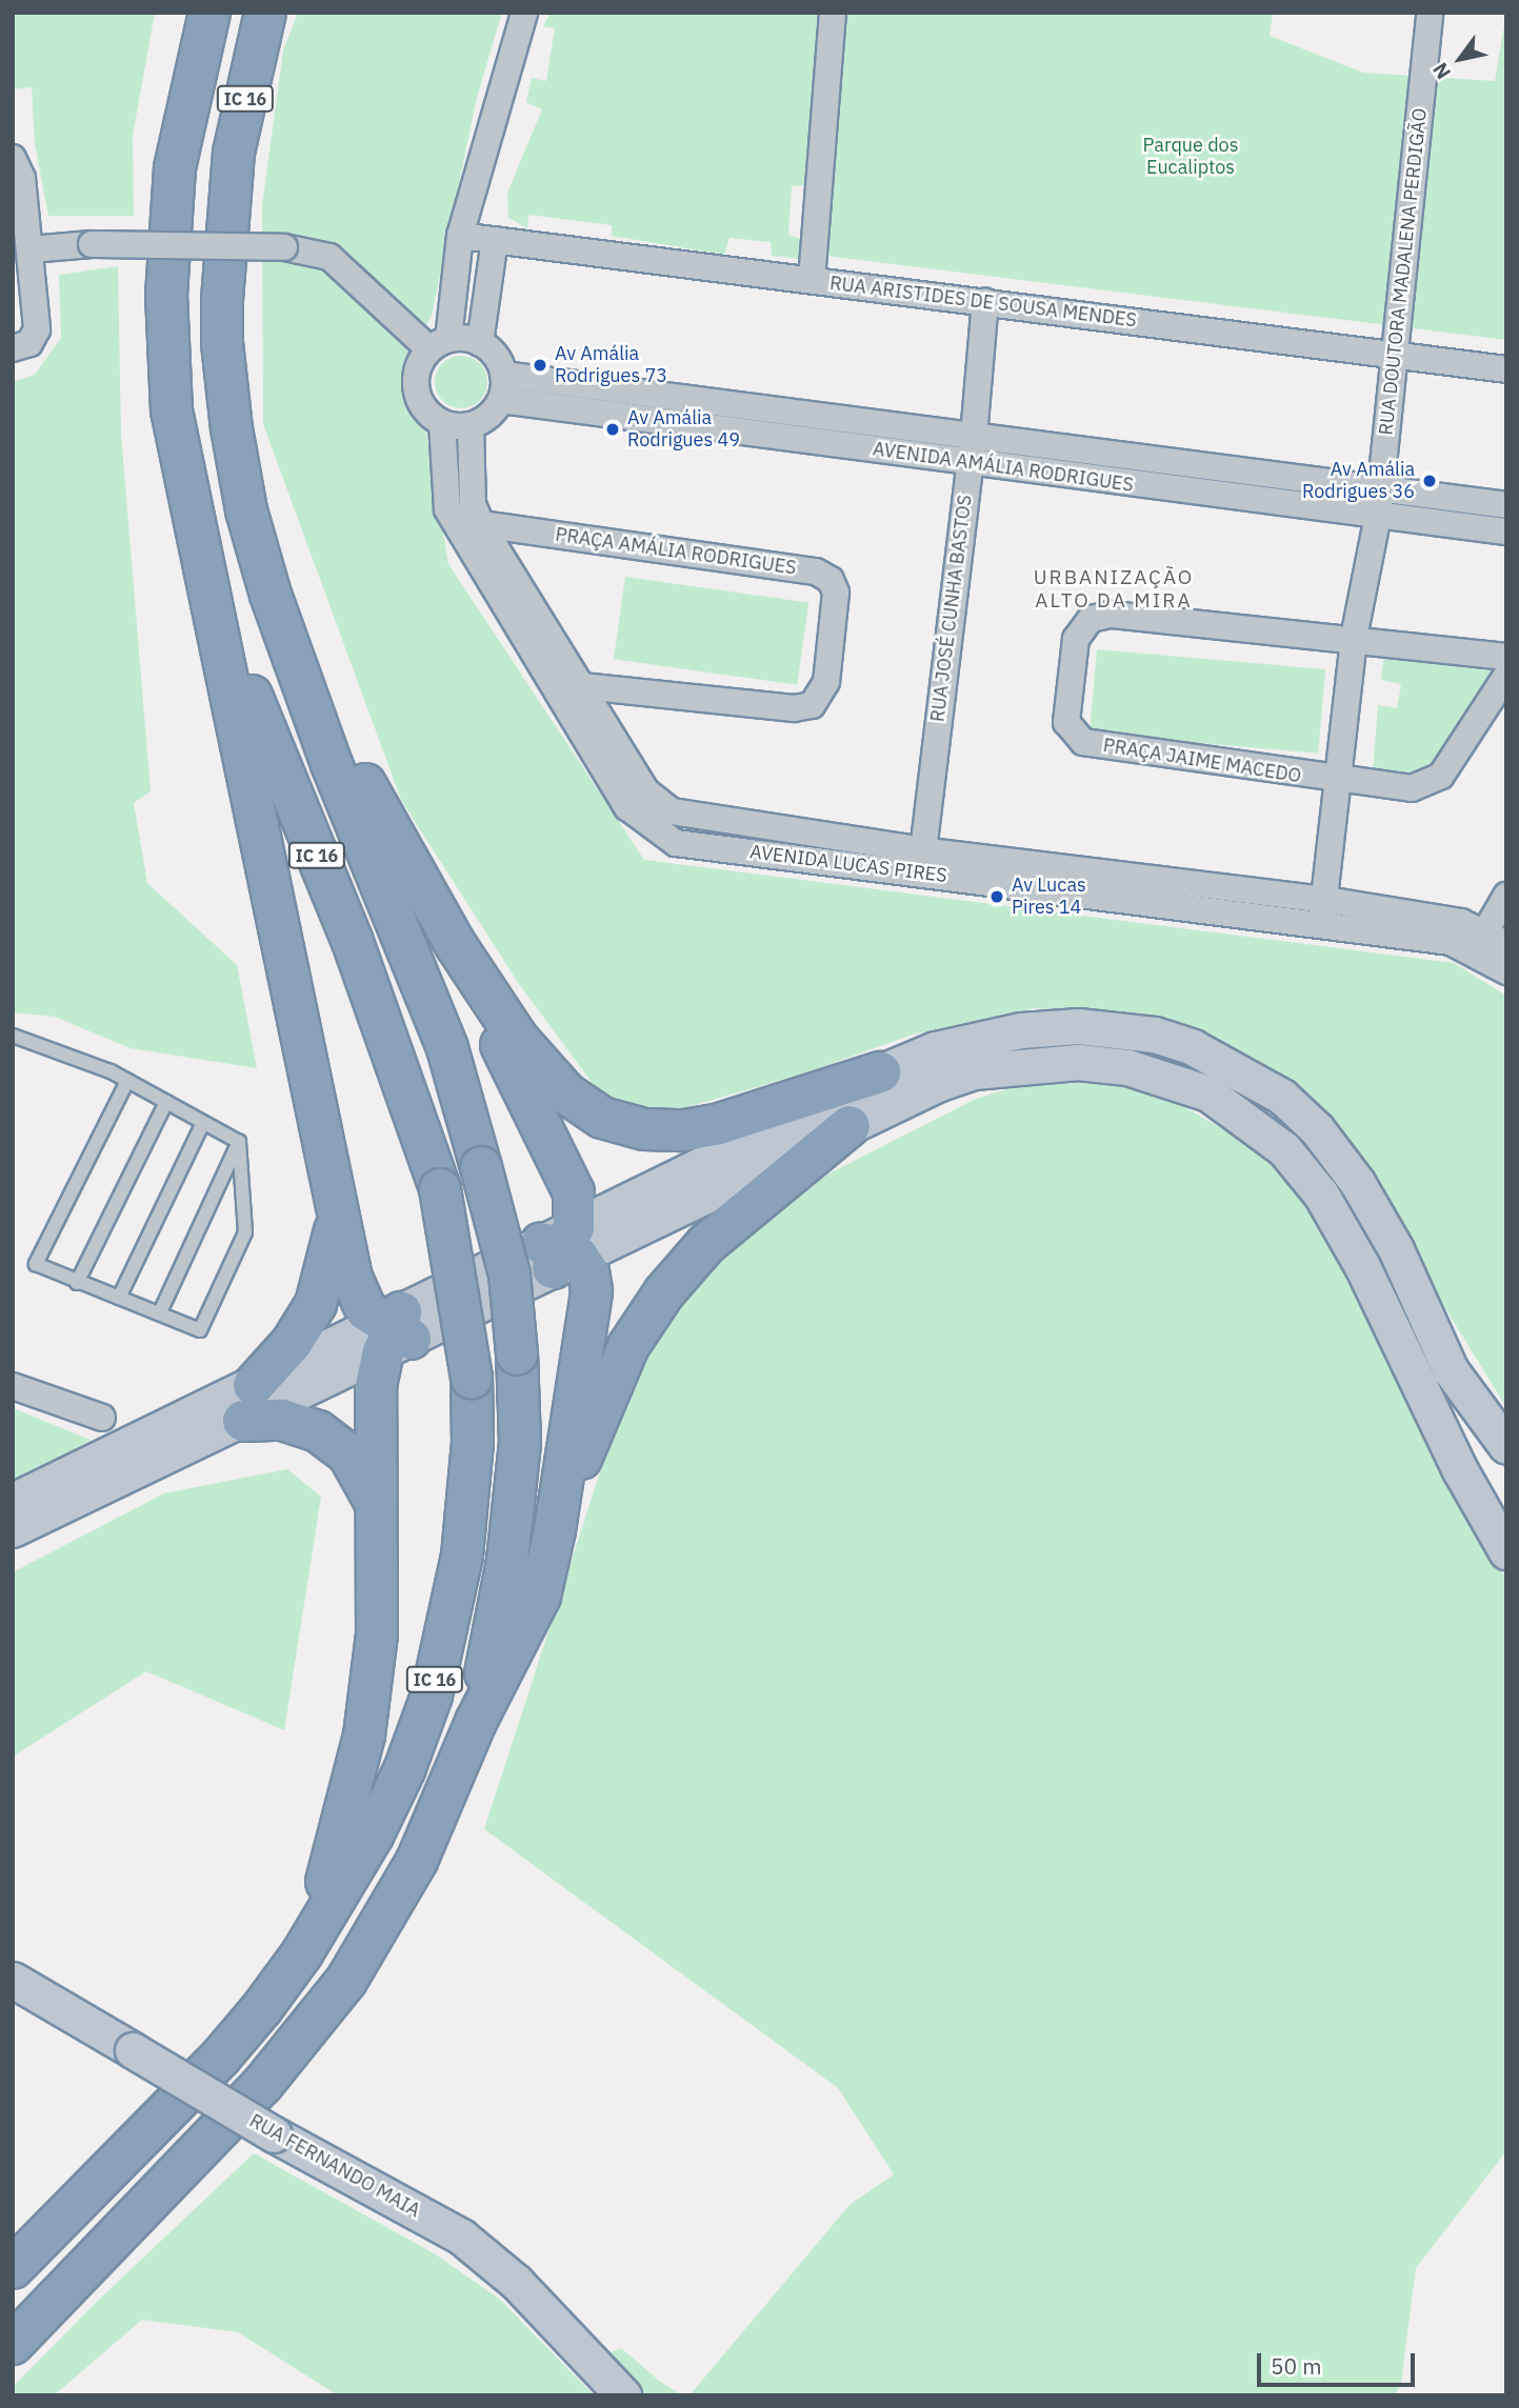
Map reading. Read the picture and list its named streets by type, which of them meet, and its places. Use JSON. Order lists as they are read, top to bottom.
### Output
{
  "streets": {
    "highway": ["IC 16"],
    "main road": ["RUA FERNANDO MAIA"],
    "street": [
      "RUA DOUTORA MADALENA PERDIGÃO",
      "RUA ARISTIDES DE SOUSA MENDES",
      "AVENIDA AMÁLIA RODRIGUES",
      "PRAÇA AMÁLIA RODRIGUES",
      "RUA JOSÉ CUNHA BASTOS",
      "PRAÇA JAIME MACEDO",
      "AVENIDA LUCAS PIRES"
    ]
  },
  "crossings": [
    ["RUA DOUTORA MADALENA PERDIGÃO", "RUA ARISTIDES DE SOUSA MENDES"],
    ["RUA DOUTORA MADALENA PERDIGÃO", "AVENIDA AMÁLIA RODRIGUES"],
    ["RUA DOUTORA MADALENA PERDIGÃO", "PRAÇA JAIME MACEDO"],
    ["RUA DOUTORA MADALENA PERDIGÃO", "AVENIDA LUCAS PIRES"],
    ["RUA ARISTIDES DE SOUSA MENDES", "RUA JOSÉ CUNHA BASTOS"],
    ["AVENIDA AMÁLIA RODRIGUES", "RUA JOSÉ CUNHA BASTOS"],
    ["AVENIDA AMÁLIA RODRIGUES", "AVENIDA LUCAS PIRES"],
    ["PRAÇA AMÁLIA RODRIGUES", "AVENIDA LUCAS PIRES"],
    ["RUA JOSÉ CUNHA BASTOS", "AVENIDA LUCAS PIRES"]
  ],
  "districts": ["URBANIZAÇÃO ALTO DA MIRA"],
  "parks": ["Parque dos Eucaliptos"],
  "places": [
    "Av Amália Rodrigues 73",
    "Av Amália Rodrigues 49",
    "Av Amália Rodrigues 36",
    "Av Lucas Pires 14"
  ],
  "scale_bar": "50 m",
  "north": "bottom left"
}
